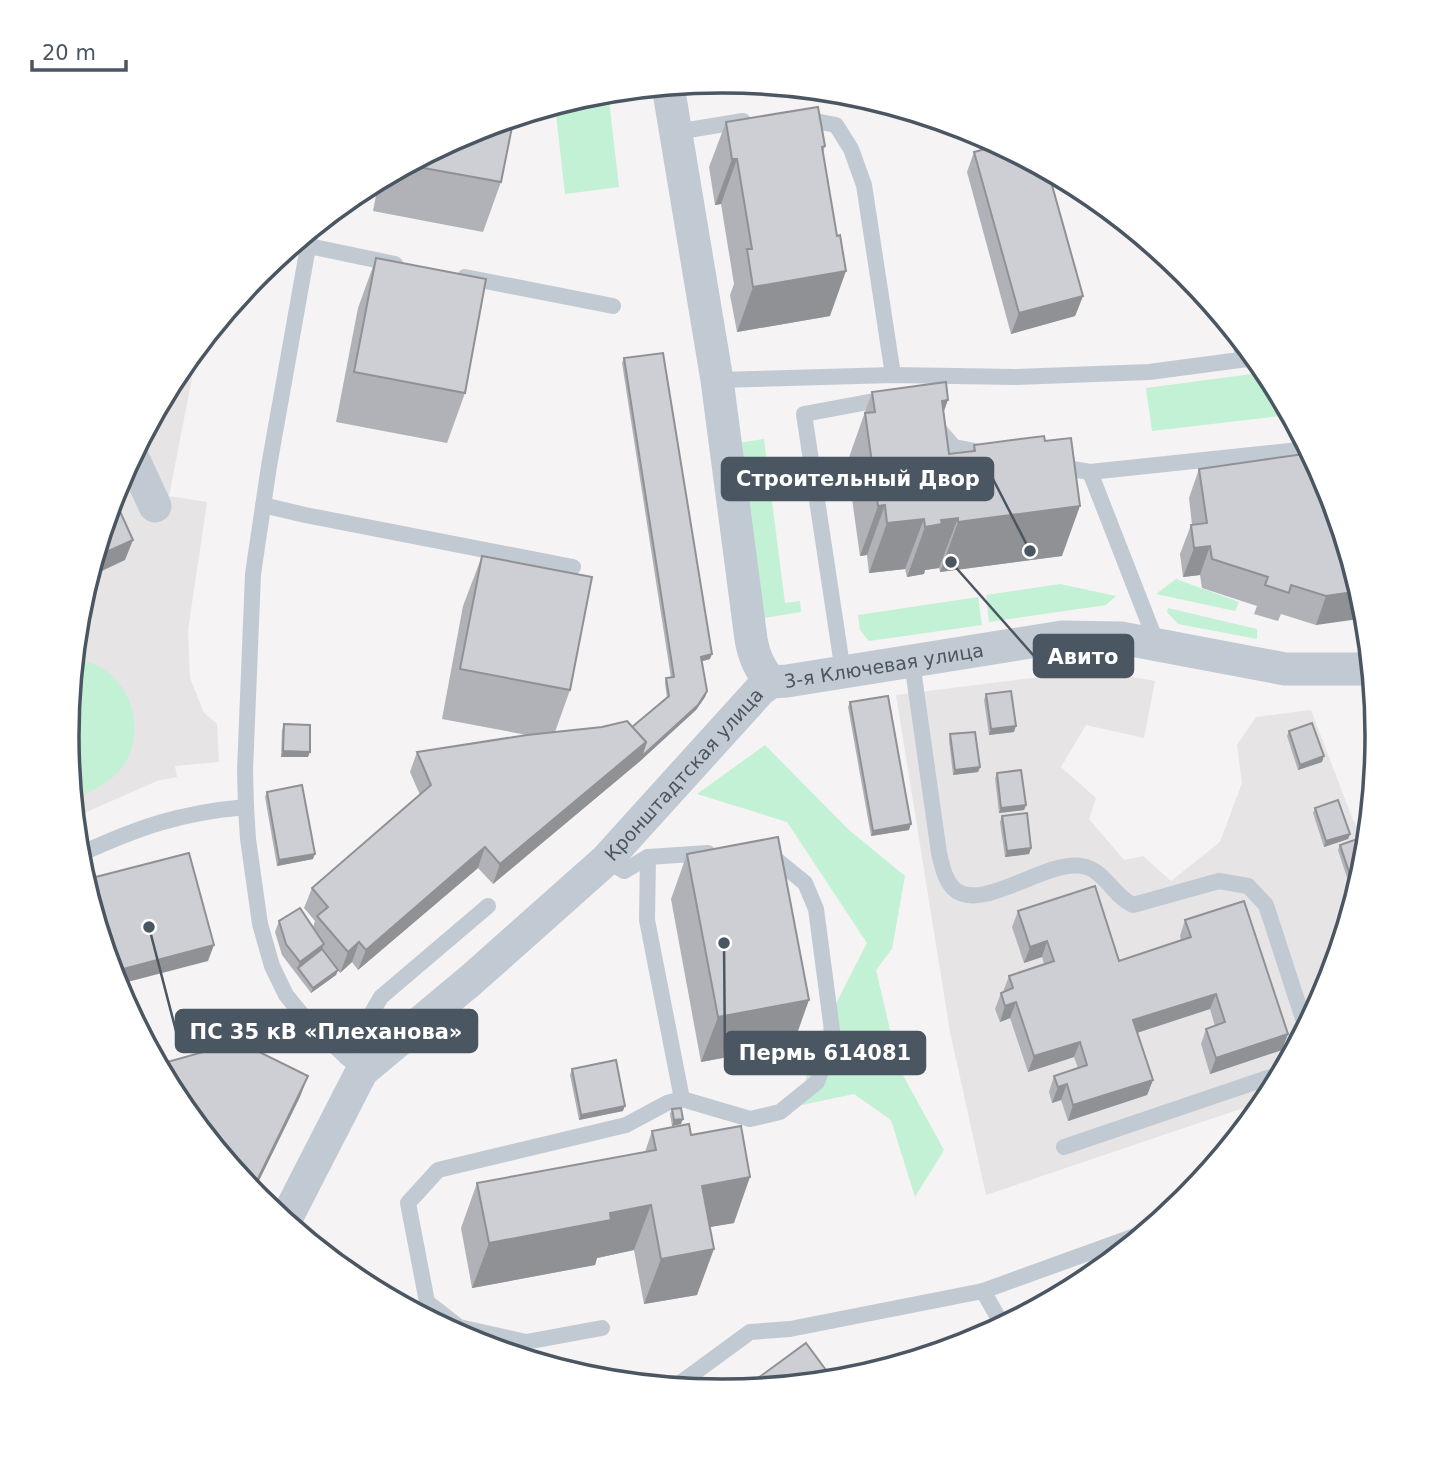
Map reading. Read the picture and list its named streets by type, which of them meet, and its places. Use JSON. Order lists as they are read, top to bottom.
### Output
{
  "streets": {
    "street": ["3-я Ключевая улица", "Кронштадтская улица"]
  },
  "crossings": [
    ["3-я Ключевая улица", "Кронштадтская улица"]
  ],
  "places": [
    "Строительный Двор",
    "Авито",
    "ПС 35 кВ «Плеханова»",
    "Пермь 614081"
  ],
  "scale_bar": "20 m"
}
